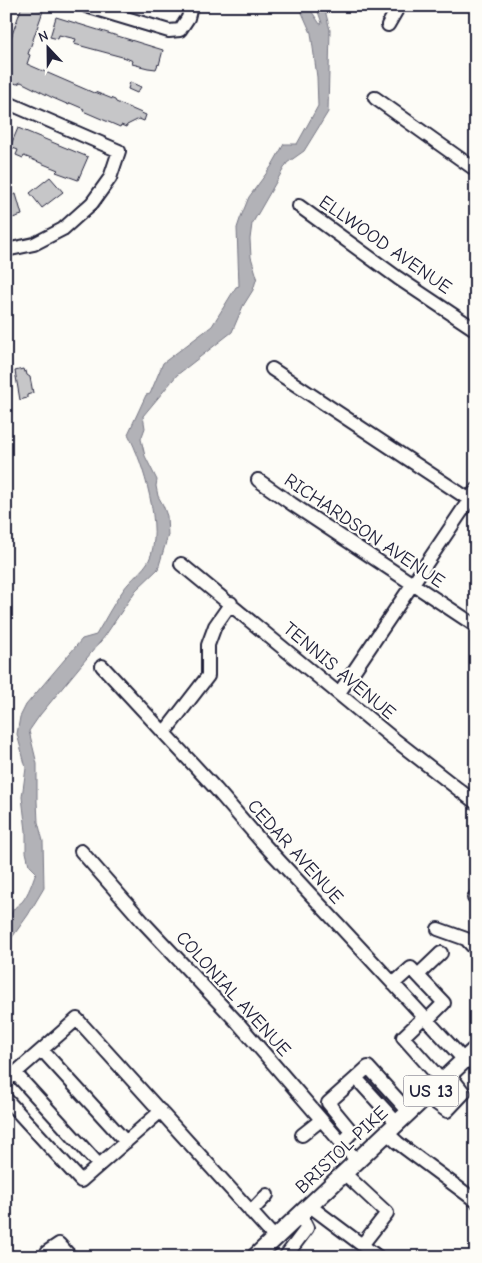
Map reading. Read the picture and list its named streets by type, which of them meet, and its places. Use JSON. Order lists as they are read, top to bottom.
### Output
{
  "streets": {
    "main road": ["US 13", "BRISTOL PIKE"],
    "street": [
      "ELLWOOD AVENUE",
      "RICHARDSON AVENUE",
      "TENNIS AVENUE",
      "CEDAR AVENUE",
      "COLONIAL AVENUE"
    ]
  },
  "crossings": [
    ["CEDAR AVENUE", "BRISTOL PIKE"],
    ["COLONIAL AVENUE", "BRISTOL PIKE"]
  ],
  "north": "top"
}
